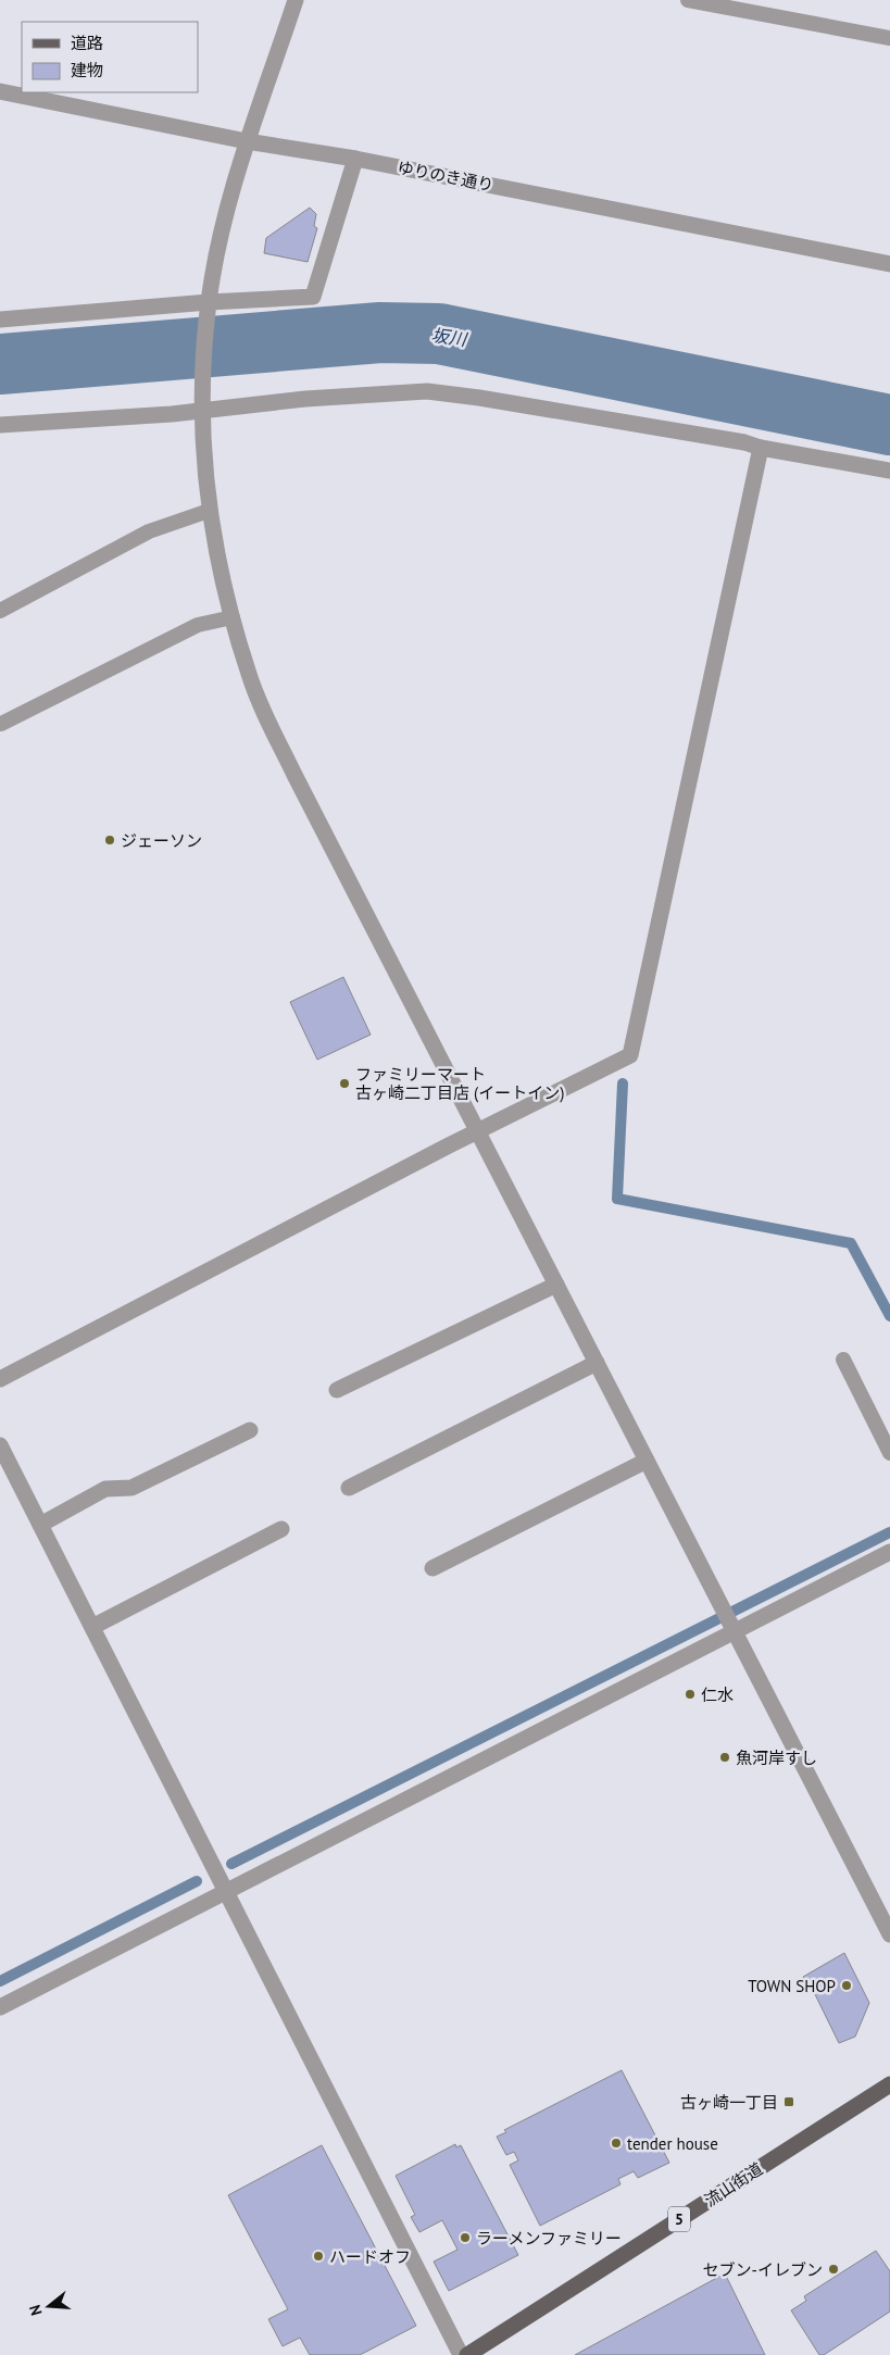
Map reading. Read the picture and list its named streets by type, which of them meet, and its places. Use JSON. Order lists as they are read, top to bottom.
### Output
{
  "streets": {
    "main road": ["流山街道", "5"],
    "street": ["ゆりのき通り"]
  },
  "water": ["坂川"],
  "places": {
    "other": [
      "ジェーソン",
      "ファミリーマート 古ヶ崎二丁目店 (イートイン)",
      "仁水",
      "魚河岸すし",
      "TOWN SHOP",
      "tender house",
      "ラーメンファミリー",
      "ハードオフ",
      "セブン-イレブン"
    ],
    "transit": ["古ヶ崎一丁目"]
  },
  "legend": ["道路", "建物"],
  "north": "left"
}
